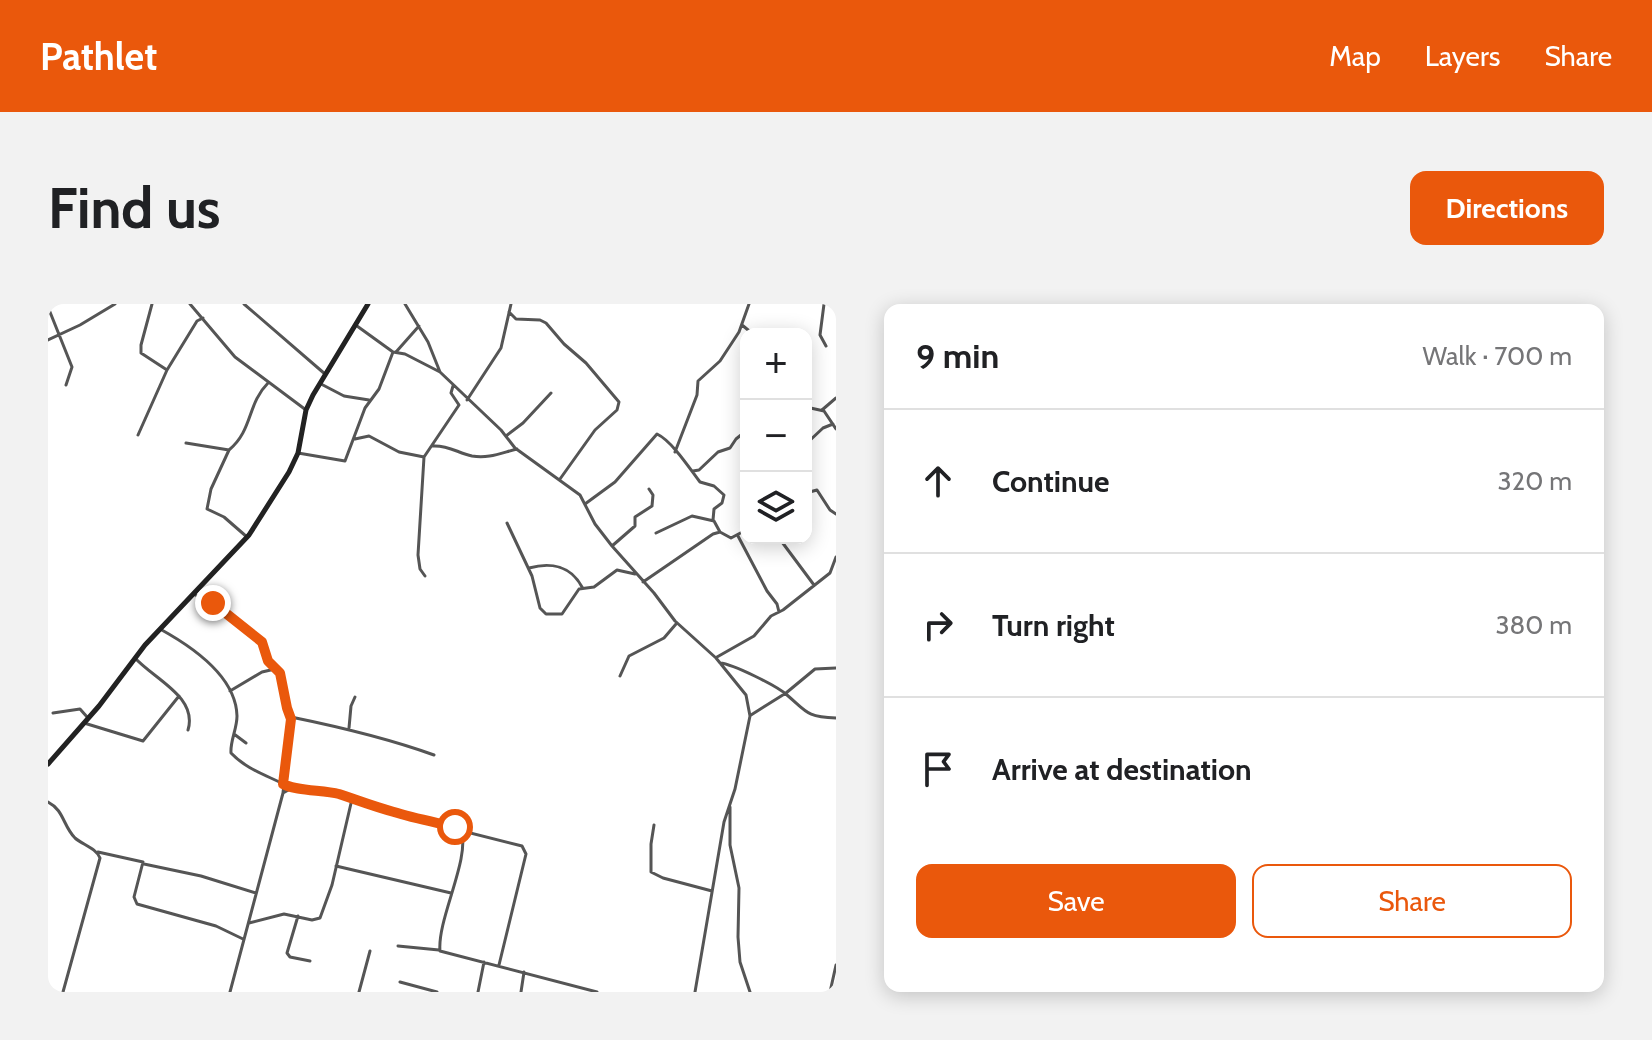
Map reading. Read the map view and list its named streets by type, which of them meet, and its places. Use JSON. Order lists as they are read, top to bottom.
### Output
{
  "page": {
    "header": "Pathlet",
    "nav": ["Map", "Layers", "Share"],
    "buttons": [
      "Directions",
      ["Save", "Share"]
    ],
    "title": "Find us",
    "heading": ["9 min", "Walk · 700 m"],
    "map_buttons": ["+", "−"],
    "list": [
      ["Continue", "320 m"],
      ["Turn right", "380 m"],
      "Arrive at destination"
    ]
  }
}
